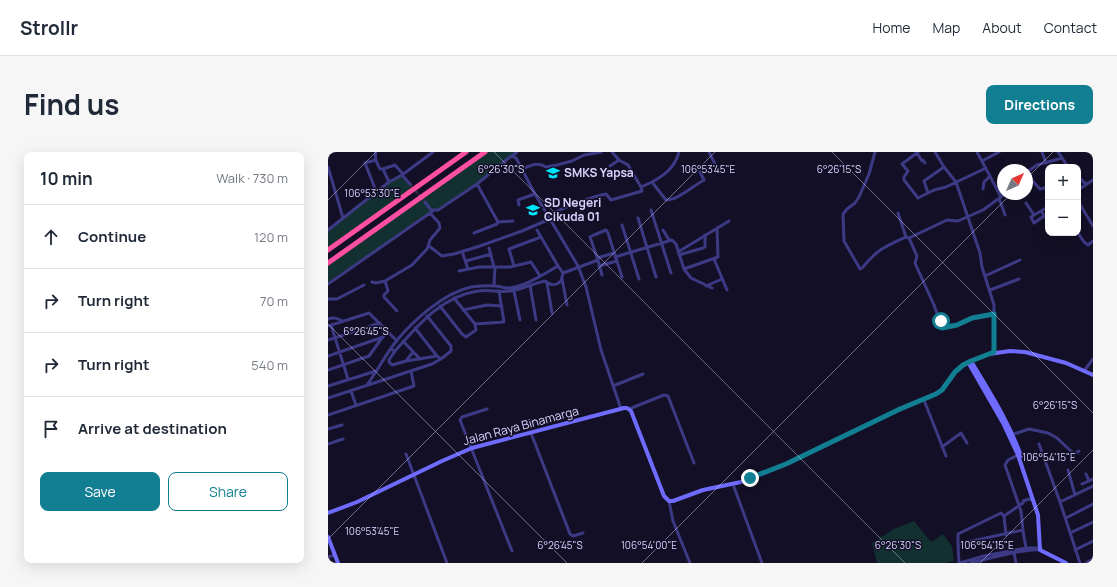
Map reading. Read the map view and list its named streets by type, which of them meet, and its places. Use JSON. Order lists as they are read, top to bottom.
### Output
{
  "streets": {
    "street": ["Jalan Raya Binamarga"]
  },
  "places": {
    "school or university": ["SMKS Yapsa", "SD Negeri Cikuda 01"]
  },
  "north": "top right",
  "page": {
    "header": "Strollr",
    "nav": [
      "Home",
      "Map",
      "About",
      "Contact"
    ],
    "title": "Find us",
    "buttons": [
      "Directions",
      ["Save", "Share"]
    ],
    "heading": ["10 min", "Walk · 730 m"],
    "map_buttons": ["+", "−"],
    "list": [
      ["Continue", "120 m"],
      ["Turn right", "70 m"],
      ["Turn right", "540 m"],
      "Arrive at destination"
    ]
  },
  "coordinates": [
    "6°26'30\"S",
    "106°53'45\"E",
    "6°26'15\"S",
    "106°53'30\"E",
    "6°26'45\"S",
    "106°54'15\"E",
    "106°54'00\"E"
  ]
}
